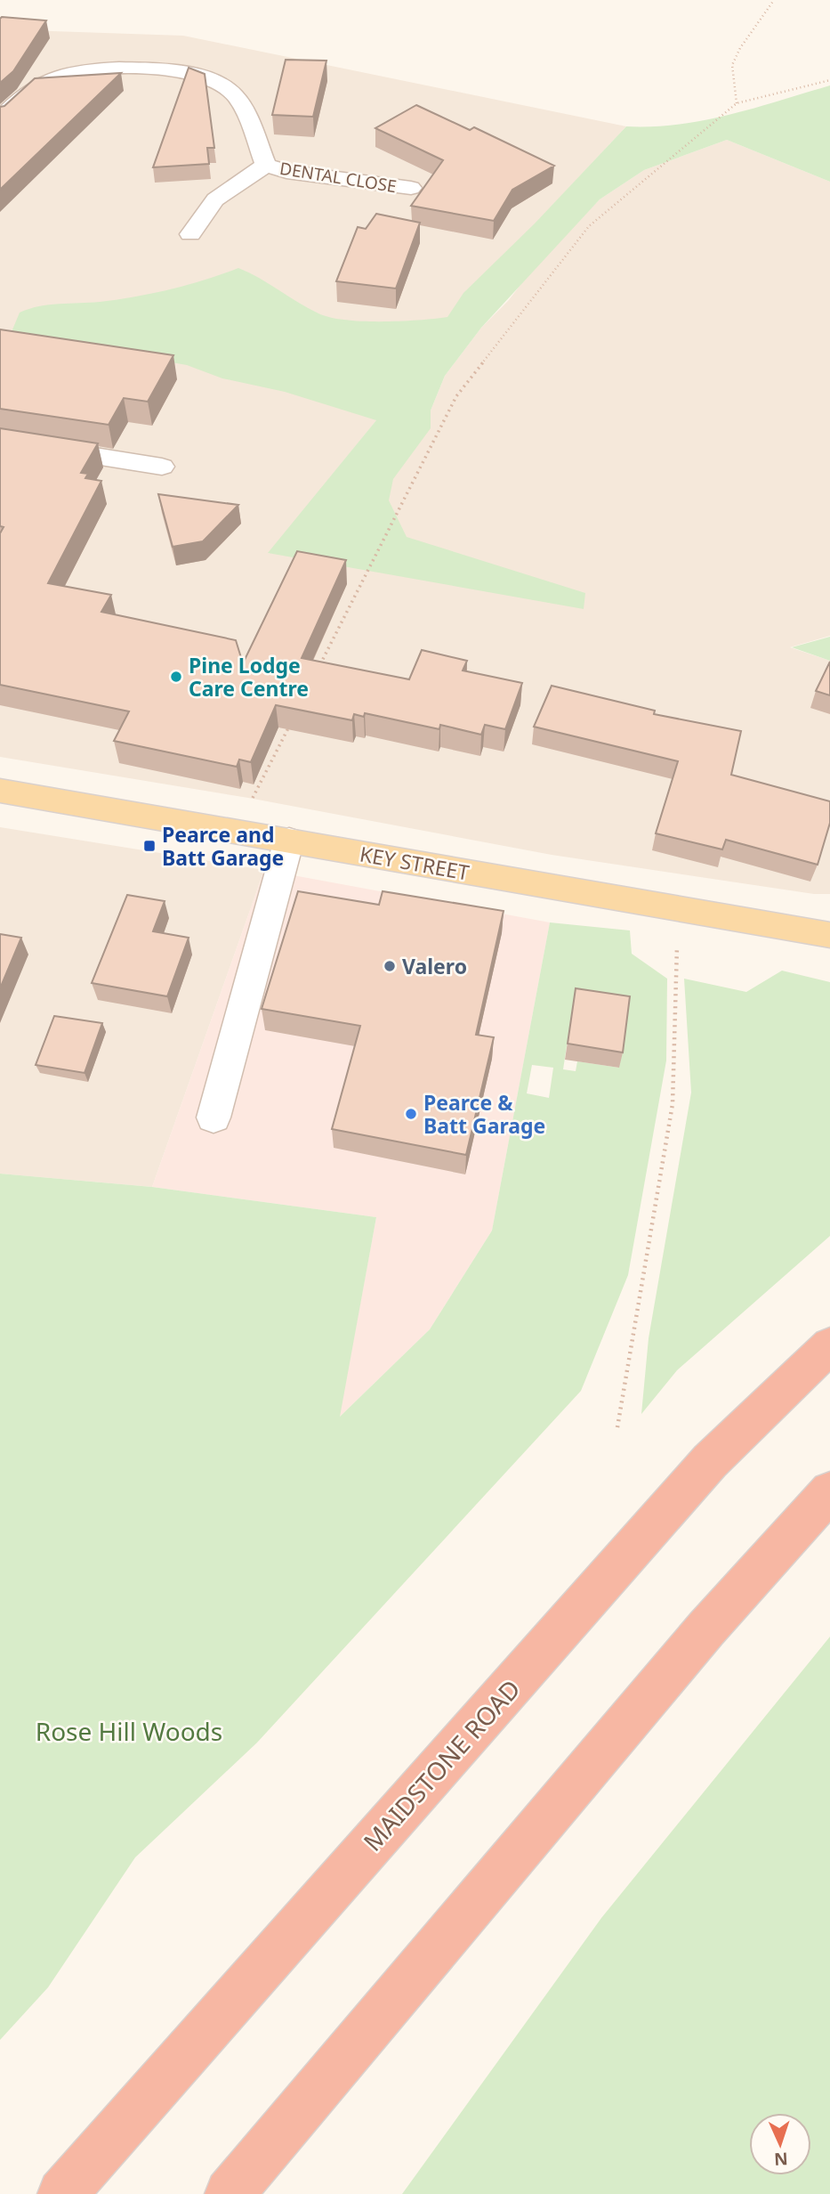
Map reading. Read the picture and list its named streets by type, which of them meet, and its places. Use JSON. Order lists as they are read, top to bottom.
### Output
{
  "streets": {
    "highway": ["MAIDSTONE ROAD"],
    "main road": ["KEY STREET"],
    "street": ["DENTAL CLOSE"]
  },
  "parks": ["Rose Hill Woods"],
  "places": {
    "other": ["Pine Lodge Care Centre", "Valero", "Pearce & Batt Garage"],
    "transit": ["Pearce and Batt Garage"]
  },
  "north": "bottom"
}
